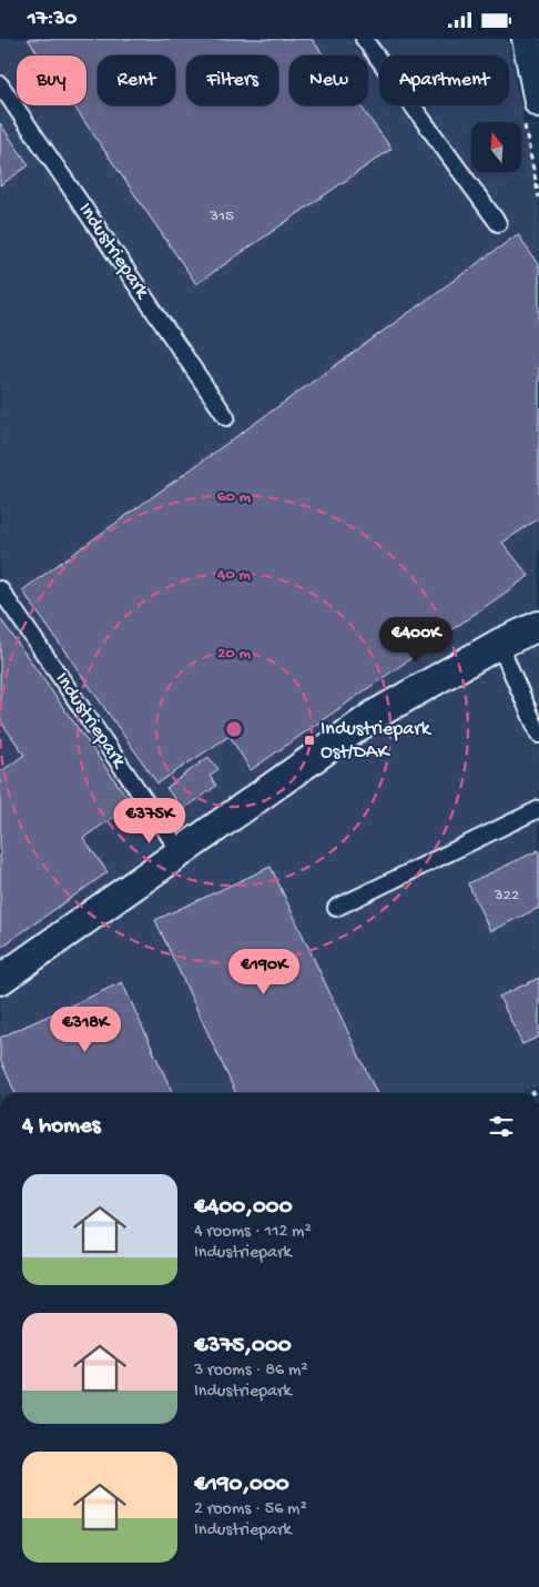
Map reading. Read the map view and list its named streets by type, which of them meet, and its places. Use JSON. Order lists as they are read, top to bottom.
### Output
{
  "streets": {
    "lane": ["Industriepark"]
  },
  "places": {
    "transit": ["Industriepark Ost/DAK"]
  },
  "house_numbers": ["315", "322"],
  "north": "top",
  "page": {
    "status": "17:30",
    "chip": [
      "Buy",
      "Rent",
      "Filters",
      "New",
      "Apartment"
    ],
    "price": [
      "€400K",
      "€375K",
      "€190K",
      "€318K"
    ],
    "heading": "4 homes",
    "list": [
      {
        "name": "€400,000",
        "note": "4 rooms · 112 m² · Industriepark"
      },
      {
        "name": "€375,000",
        "note": "3 rooms · 86 m² · Industriepark"
      },
      {
        "name": "€190,000",
        "note": "2 rooms · 56 m² · Industriepark"
      }
    ]
  },
  "rings": ["60 m", "40 m", "20 m"]
}
